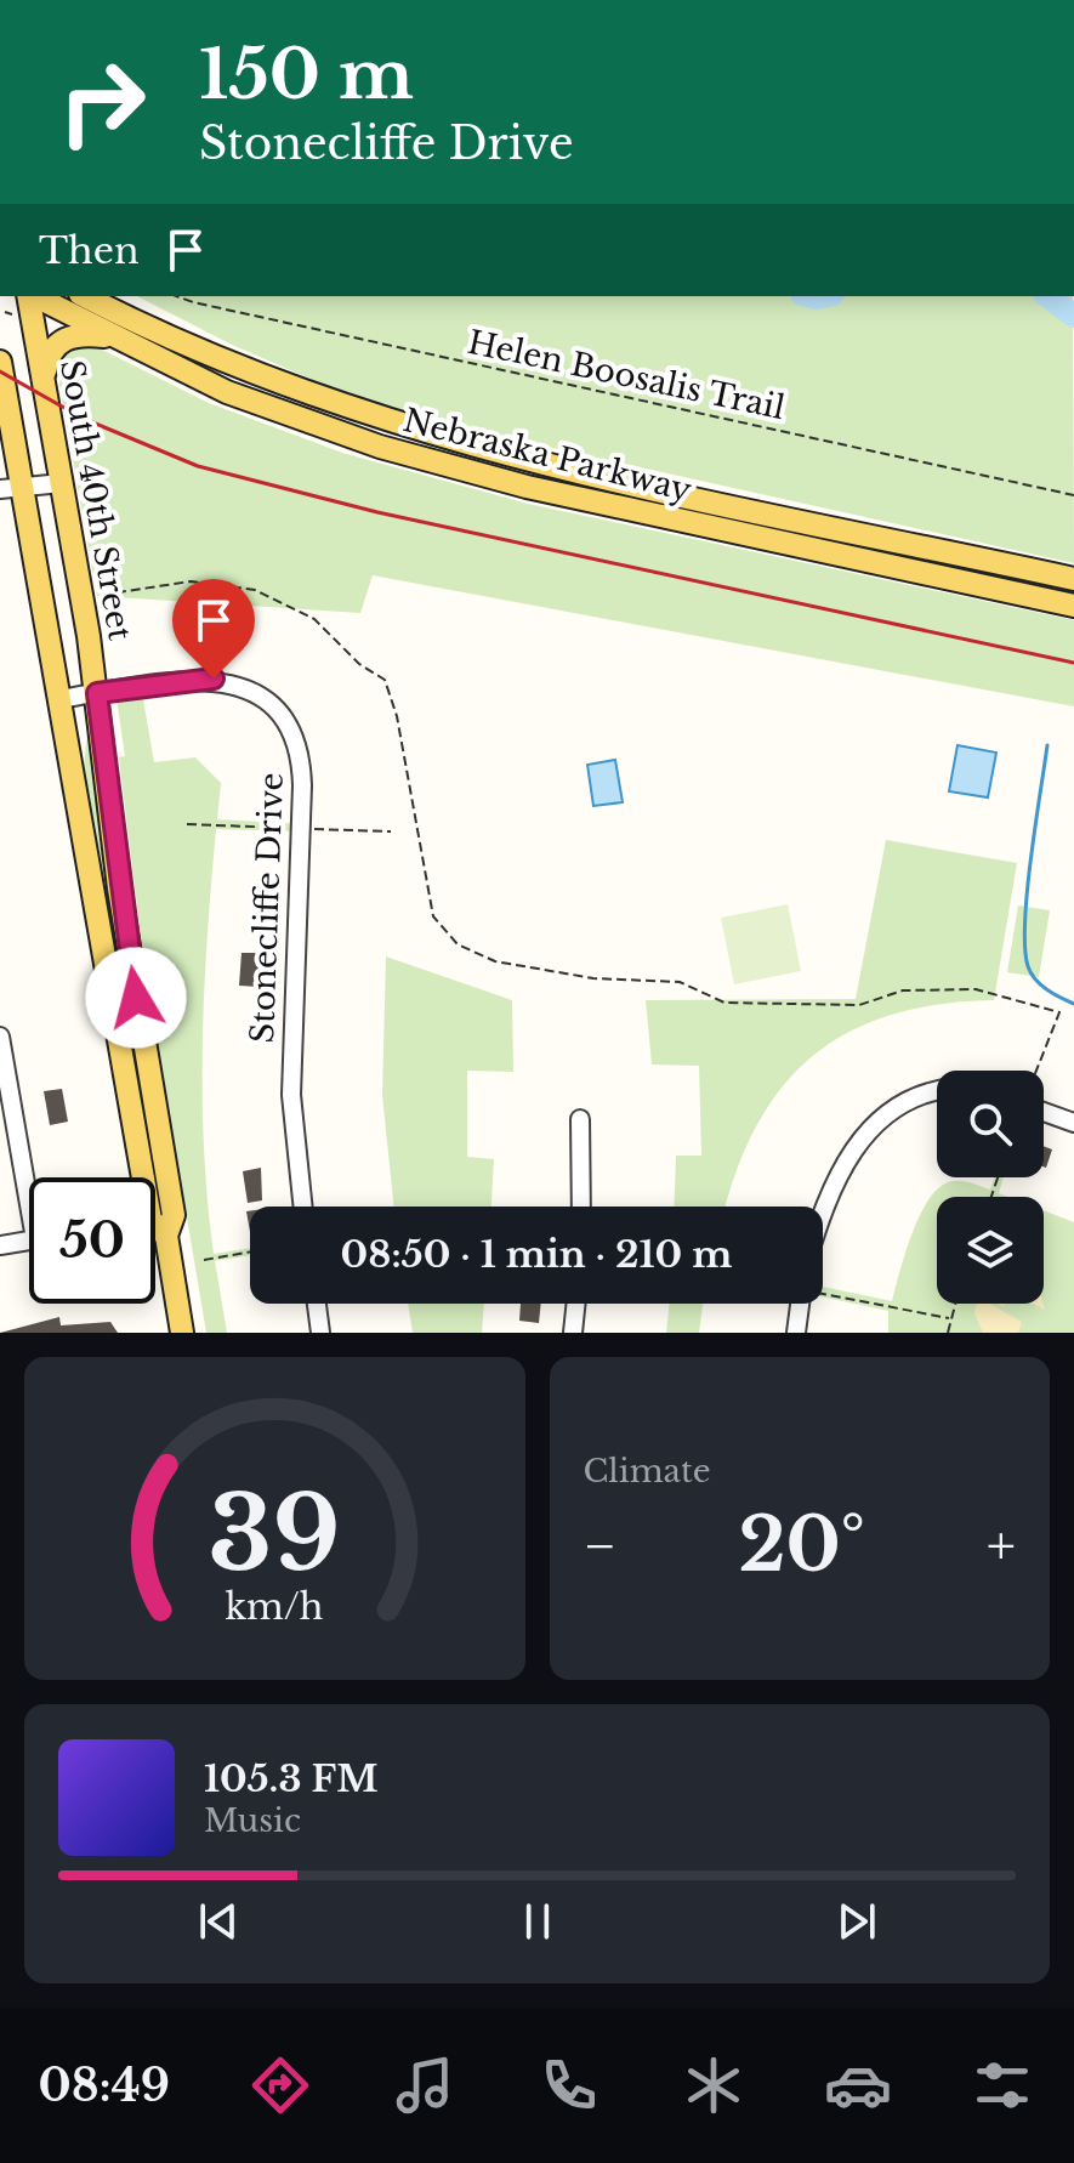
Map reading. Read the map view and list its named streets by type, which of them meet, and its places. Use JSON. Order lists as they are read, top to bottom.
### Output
{
  "streets": {
    "main road": ["Nebraska Parkway", "South 40th Street"],
    "street": ["Stonecliffe Drive"],
    "path": ["Helen Boosalis Trail"]
  },
  "crossings": [
    ["South 40th Street", "Stonecliffe Drive"]
  ],
  "page": {
    "turn": ["150 m", "Stonecliffe Drive"],
    "then": "Then",
    "limit": "50",
    "trip": "08:50 · 1 min · 210 m",
    "tile": "Climate",
    "heat": ["−", "20°", "+"],
    "song": ["105.3 FM", "Music"],
    "tabs": "08:49",
    "gauge": ["39", "km/h"]
  }
}
